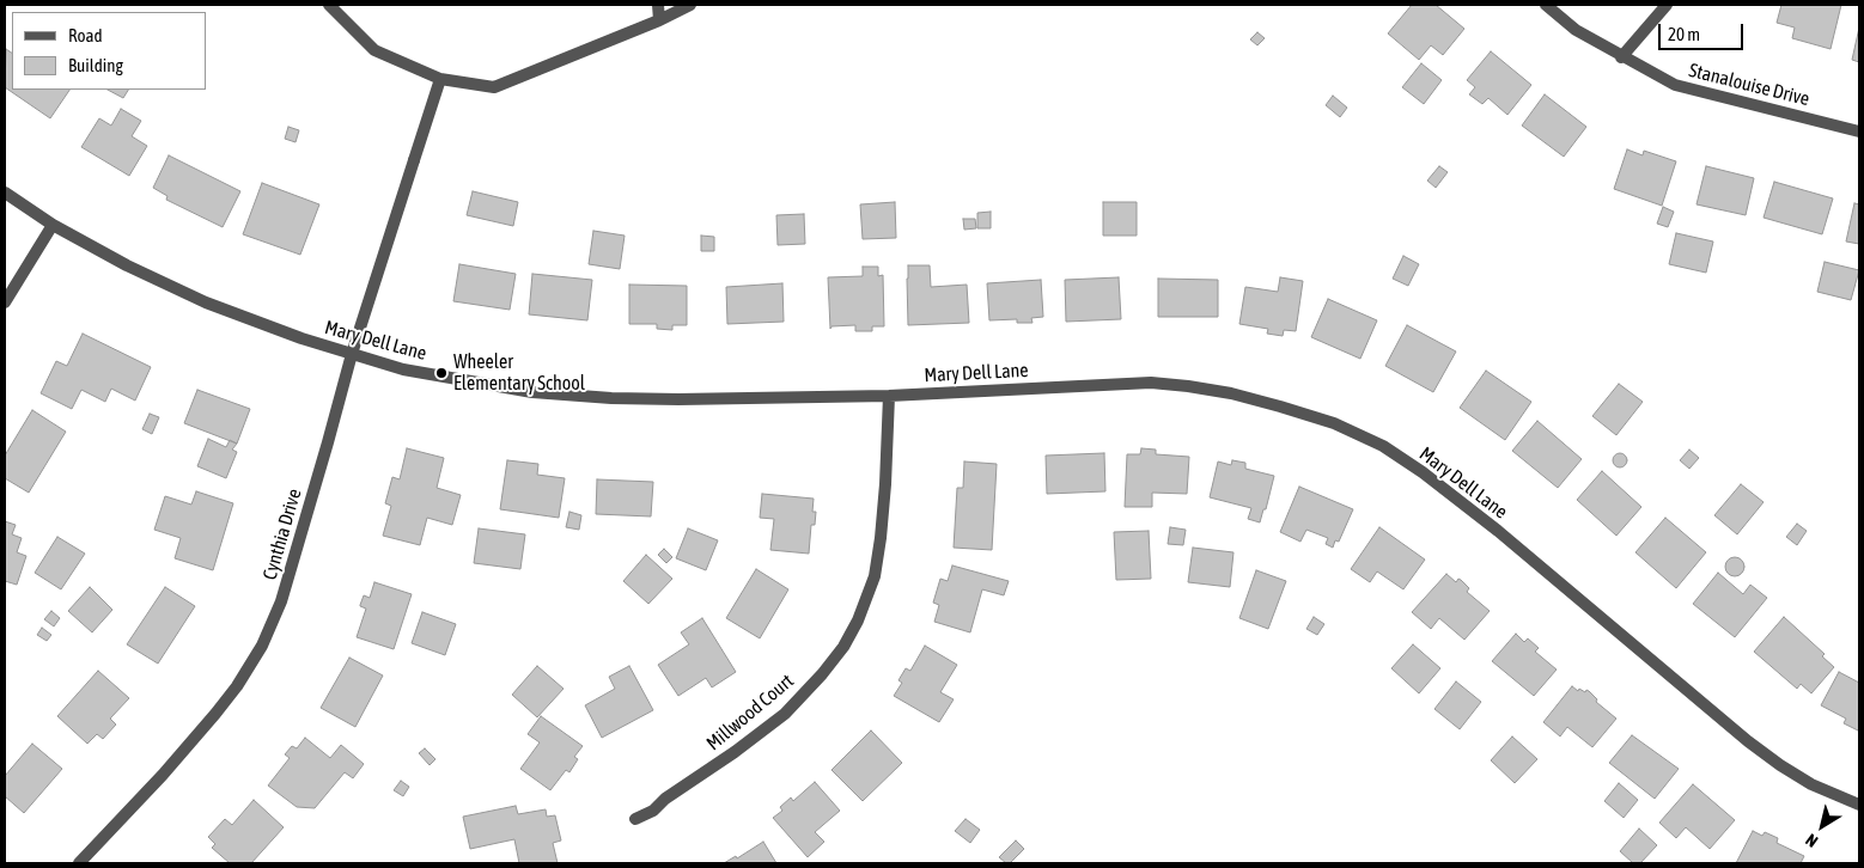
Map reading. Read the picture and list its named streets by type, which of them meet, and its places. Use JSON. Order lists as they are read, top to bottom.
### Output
{
  "streets": {
    "street": [
      "Stanalouise Drive",
      "Mary Dell Lane",
      "Cynthia Drive",
      "Millwood Court"
    ]
  },
  "crossings": [
    ["Mary Dell Lane", "Cynthia Drive"],
    ["Mary Dell Lane", "Millwood Court"]
  ],
  "places": ["Wheeler Elementary School"],
  "legend": ["Road", "Building"],
  "scale_bar": "20 m",
  "north": "bottom left"
}
